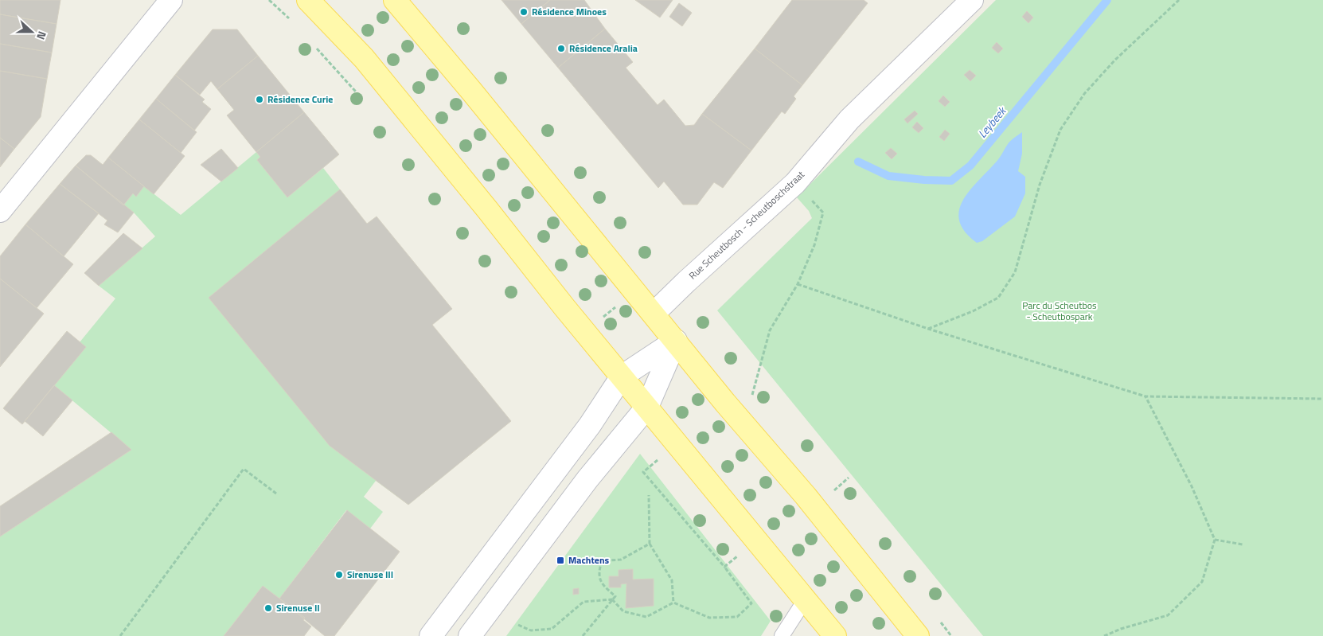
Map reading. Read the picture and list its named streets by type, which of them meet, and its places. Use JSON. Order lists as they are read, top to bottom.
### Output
{
  "streets": {
    "street": ["Rue Scheutbosch - Scheutboschstraat"]
  },
  "water": ["Leybeek"],
  "parks": ["Parc du Scheutbos - Scheutbospark"],
  "places": {
    "other": [
      "Résidence Minoes",
      "Résidence Aralia",
      "Résidence Curie",
      "Sirenuse III",
      "Sirenuse II"
    ],
    "transit": ["Machtens"]
  },
  "north": "right"
}
